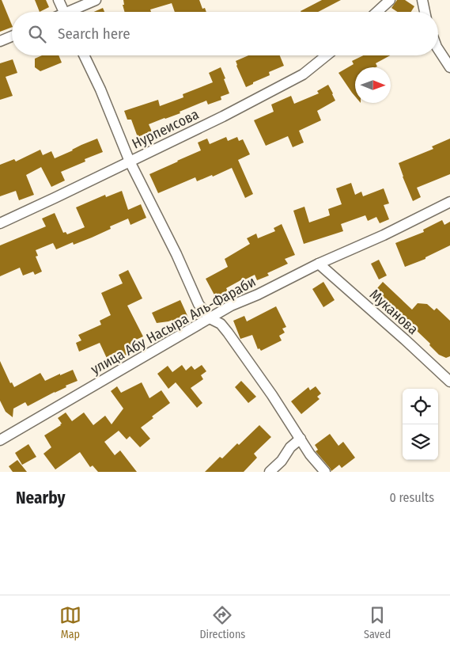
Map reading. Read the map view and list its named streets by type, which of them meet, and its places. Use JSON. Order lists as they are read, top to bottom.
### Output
{
  "streets": {
    "street": ["Нурпеисова", "Муканова", "улица Абу Насыра Аль-Фараби"]
  },
  "crossings": [
    ["Муканова", "улица Абу Насыра Аль-Фараби"]
  ],
  "north": "right",
  "page": {
    "search": "Search here",
    "heading": ["Nearby", "0 results"],
    "nav": ["Map", "Directions", "Saved"]
  }
}
